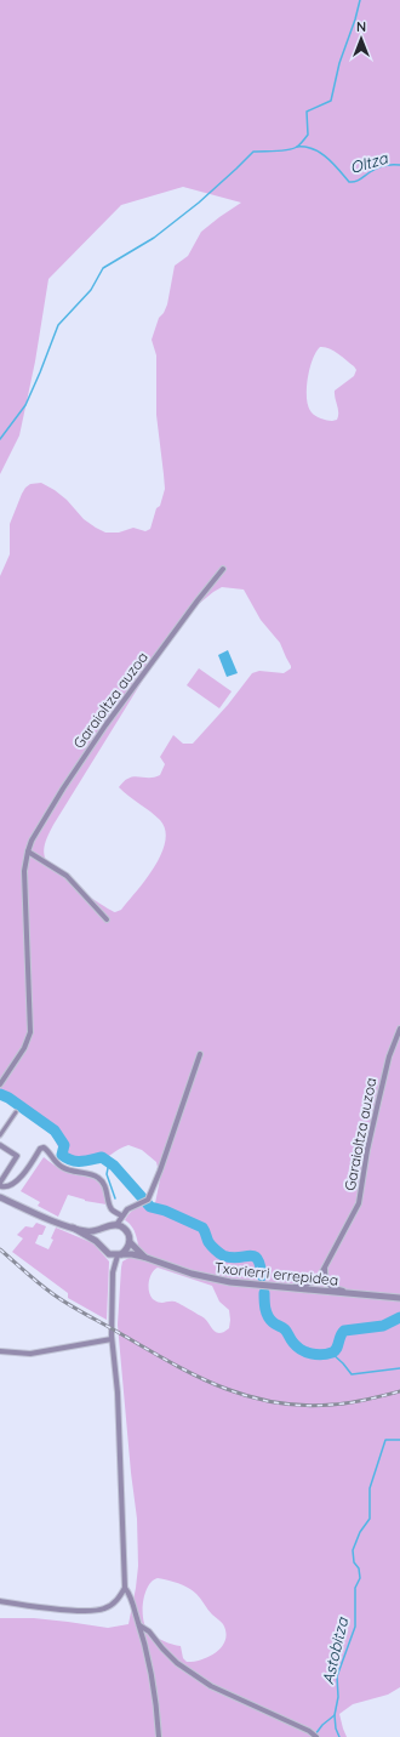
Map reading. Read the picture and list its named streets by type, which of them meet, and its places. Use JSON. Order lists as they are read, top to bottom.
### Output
{
  "streets": {
    "street": ["Garaioltza auzoa", "Txorierri errepidea"]
  },
  "water": ["Oltza", "Astobitza"],
  "north": "top"
}
